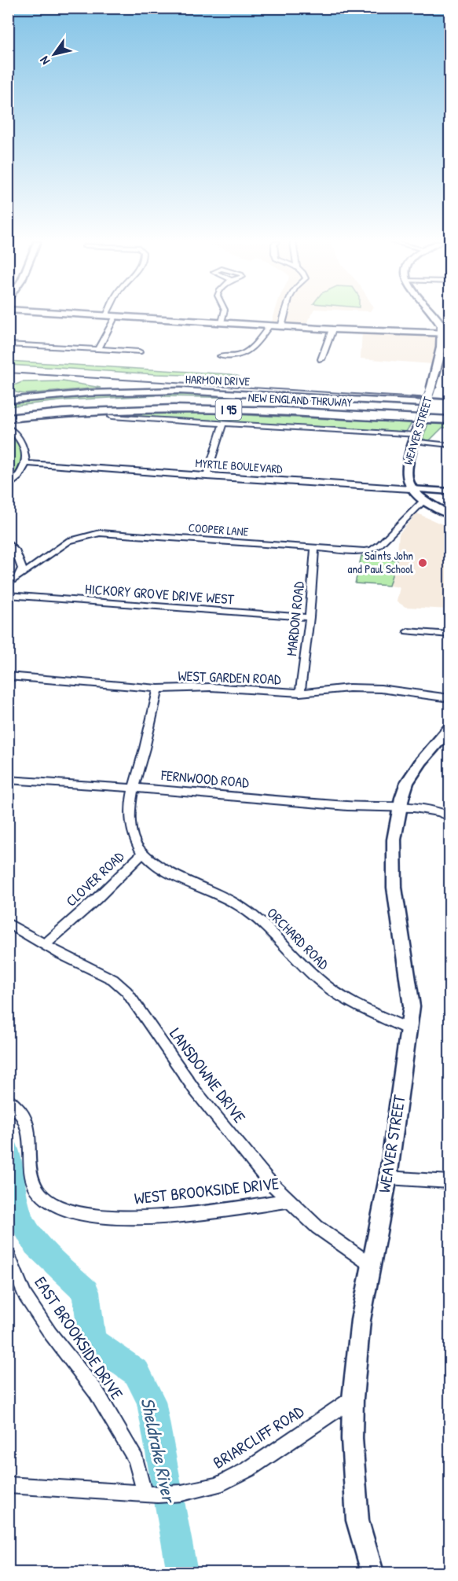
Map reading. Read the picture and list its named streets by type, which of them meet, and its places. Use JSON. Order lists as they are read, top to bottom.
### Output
{
  "streets": {
    "highway": ["NEW ENGLAND THRUWAY", "I 95"],
    "main road": ["WEAVER STREET"],
    "street": [
      "HARMON DRIVE",
      "MYRTLE BOULEVARD",
      "COOPER LANE",
      "HICKORY GROVE DRIVE WEST",
      "MARDON ROAD",
      "WEST GARDEN ROAD",
      "FERNWOOD ROAD",
      "CLOVER ROAD",
      "ORCHARD ROAD",
      "LANSDOWNE DRIVE",
      "WEST BROOKSIDE DRIVE",
      "EAST BROOKSIDE DRIVE",
      "BRIARCLIFF ROAD"
    ]
  },
  "crossings": [
    ["HARMON DRIVE", "WEAVER STREET"],
    ["WEAVER STREET", "MYRTLE BOULEVARD"],
    ["WEAVER STREET", "FERNWOOD ROAD"],
    ["WEAVER STREET", "ORCHARD ROAD"],
    ["WEAVER STREET", "LANSDOWNE DRIVE"],
    ["WEAVER STREET", "BRIARCLIFF ROAD"],
    ["COOPER LANE", "MARDON ROAD"],
    ["HICKORY GROVE DRIVE WEST", "MARDON ROAD"],
    ["MARDON ROAD", "WEST GARDEN ROAD"],
    ["WEST GARDEN ROAD", "CLOVER ROAD"],
    ["FERNWOOD ROAD", "CLOVER ROAD"],
    ["CLOVER ROAD", "ORCHARD ROAD"],
    ["CLOVER ROAD", "LANSDOWNE DRIVE"],
    ["LANSDOWNE DRIVE", "WEST BROOKSIDE DRIVE"],
    ["EAST BROOKSIDE DRIVE", "BRIARCLIFF ROAD"]
  ],
  "water": ["Sheldrake River"],
  "places": ["Saints John and Paul School"],
  "north": "bottom left"
}
